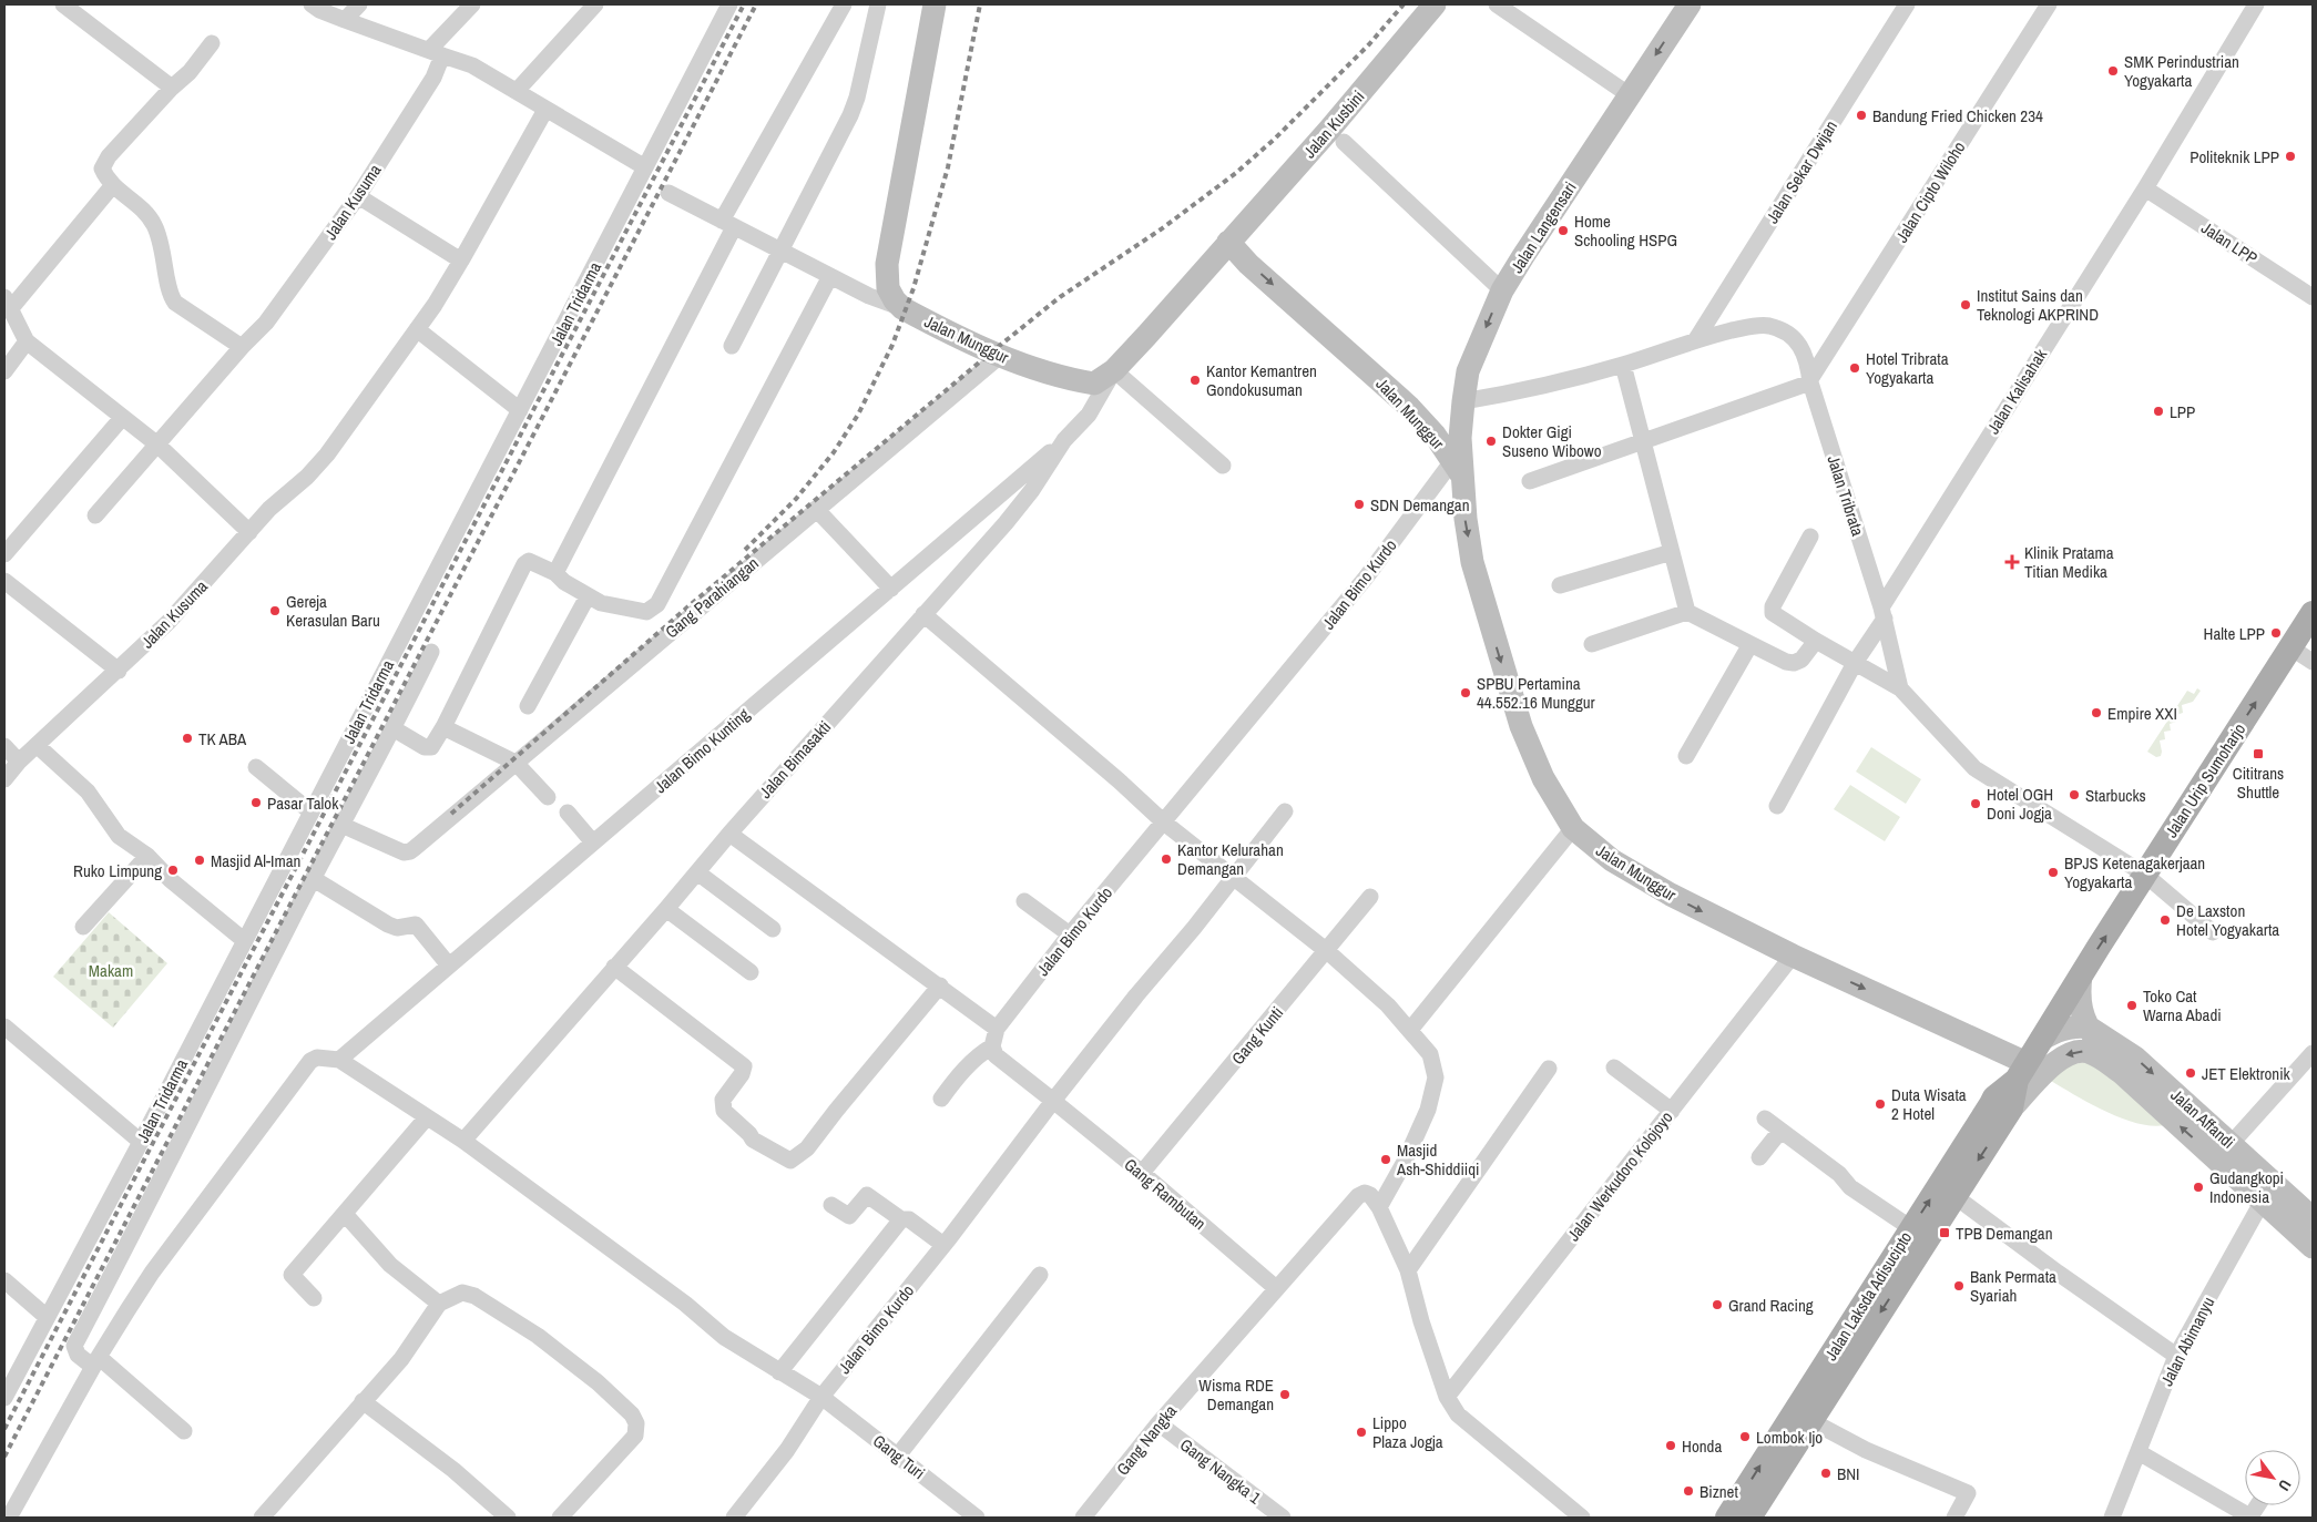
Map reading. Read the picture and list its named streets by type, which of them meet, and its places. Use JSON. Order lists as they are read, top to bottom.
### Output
{
  "streets": {
    "main road": [
      "Jalan Kusbini",
      "Jalan Langensari",
      "Jalan Munggur",
      "Jalan Urip Sumoharjo",
      "Jalan Affandi",
      "Jalan Laksda Adisucipto"
    ],
    "street": [
      "Jalan Sekar Dwijan",
      "Jalan Cipto Wiloho",
      "Jalan Kusuma",
      "Jalan LPP",
      "Jalan Tridarma",
      "Jalan Kalisahak",
      "Jalan Tribrata",
      "Jalan Bimo Kurdo",
      "Gang Parahiangan",
      "Jalan Bimo Kunting",
      "Jalan Bimasakti",
      "Gang Kunti",
      "Jalan Werkudoro Kolojoyo",
      "Gang Rambutan",
      "Jalan Abimanyu",
      "Gang Nangka",
      "Gang Turi",
      "Gang Nangka 1"
    ]
  },
  "crossings": [
    ["Jalan Kusbini", "Jalan Munggur"],
    ["Jalan Sekar Dwijan", "Jalan Tribrata"],
    ["Jalan Cipto Wiloho", "Jalan Tribrata"],
    ["Jalan Langensari", "Jalan Munggur"],
    ["Jalan Langensari", "Jalan Tribrata"],
    ["Jalan Langensari", "Jalan Bimo Kurdo"],
    ["Jalan LPP", "Jalan Kalisahak"],
    ["Jalan Munggur", "Jalan Bimo Kurdo"],
    ["Jalan Munggur", "Gang Parahiangan"],
    ["Jalan Munggur", "Jalan Bimasakti"],
    ["Jalan Munggur", "Jalan Werkudoro Kolojoyo"],
    ["Jalan Munggur", "Jalan Laksda Adisucipto"],
    ["Jalan Kalisahak", "Jalan Tribrata"],
    ["Jalan Bimo Kurdo", "Gang Rambutan"],
    ["Jalan Bimo Kurdo", "Gang Turi"],
    ["Jalan Bimo Kunting", "Jalan Bimasakti"],
    ["Jalan Urip Sumoharjo", "Jalan Laksda Adisucipto"],
    ["Gang Kunti", "Gang Rambutan"],
    ["Jalan Affandi", "Jalan Abimanyu"],
    ["Gang Rambutan", "Gang Nangka"],
    ["Gang Nangka", "Gang Nangka 1"]
  ],
  "one_way": ["Jalan Langensari", "Jalan Munggur", "Jalan Urip Sumoharjo"],
  "parks": ["Makam"],
  "places": {
    "other": [
      "SMK Perindustrian Yogyakarta",
      "Bandung Fried Chicken 234",
      "Politeknik LPP",
      "Home Schooling HSPG",
      "Institut Sains dan Teknologi AKPRIND",
      "Hotel Tribrata Yogyakarta",
      "Kantor Kemantren Gondokusuman",
      "LPP",
      "Dokter Gigi Suseno Wibowo",
      "SDN Demangan",
      "Gereja Kerasulan Baru",
      "Halte LPP",
      "SPBU Pertamina 44.552.16 Munggur",
      "Empire XXI",
      "TK ABA",
      "Starbucks",
      "Pasar Talok",
      "Hotel OGH Doni Jogja",
      "Kantor Kelurahan Demangan",
      "Masjid Al-Iman",
      "Ruko Limpung",
      "BPJS Ketenagakerjaan Yogyakarta",
      "De Laxston Hotel Yogyakarta",
      "Toko Cat Warna Abadi",
      "JET Elektronik",
      "Duta Wisata 2 Hotel",
      "Masjid Ash-Shiddiiqi",
      "Gudangkopi Indonesia",
      "Bank Permata Syariah",
      "Grand Racing",
      "Wisma RDE Demangan",
      "Lippo Plaza Jogja",
      "Lombok Ijo",
      "Honda",
      "BNI",
      "Biznet"
    ],
    "health": ["Klinik Pratama Titian Medika"],
    "transit": ["Cititrans Shuttle", "TPB Demangan"]
  },
  "north": "bottom right"
}
